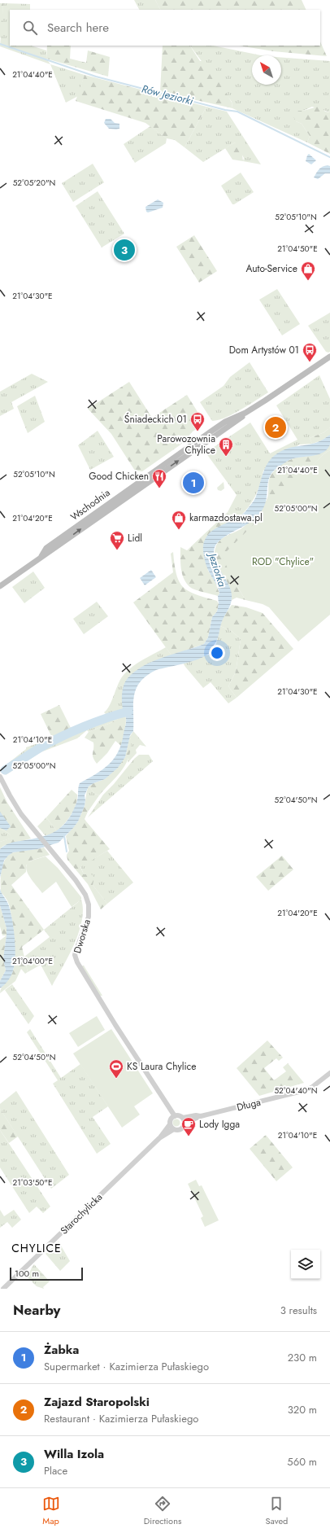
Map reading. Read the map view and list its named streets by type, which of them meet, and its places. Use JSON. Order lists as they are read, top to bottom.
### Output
{
  "streets": {
    "main road": ["Wschodnia"],
    "street": ["Dworska", "Długa", "Starochylicka"]
  },
  "crossings": [
    ["Dworska", "Długa"],
    ["Dworska", "Starochylicka"],
    ["Długa", "Starochylicka"]
  ],
  "districts": ["CHYLICE"],
  "water": ["Rów Jeziorki", "Jeziorka"],
  "parks": ["ROD \"Chylice\""],
  "places": {
    "shop": ["Auto-Service", "karmazdostawa.pl"],
    "bus stop": ["Dom Artystów 01", "Śniadeckich 01"],
    "building": ["Parowozownia Chylice"],
    "restaurant": ["Good Chicken"],
    "supermarket": ["Lidl"],
    "sports": ["KS Laura Chylice"],
    "cafe": ["Lody Igga"]
  },
  "scale_bar": "100 m",
  "north": "top left",
  "page": {
    "search": "Search here",
    "pins": ["3", "2", "1"],
    "scale": "100 m",
    "heading": ["Nearby", "3 results"],
    "list": [
      {
        "mark": "1",
        "name": "Żabka",
        "note": "Supermarket · Kazimierza Pułaskiego",
        "value": "230 m"
      },
      {
        "mark": "2",
        "name": "Zajazd Staropolski",
        "note": "Restaurant · Kazimierza Pułaskiego",
        "value": "320 m"
      },
      {
        "mark": "3",
        "name": "Willa Izola",
        "note": "Place",
        "value": "560 m"
      }
    ],
    "nav": ["Map", "Directions", "Saved"]
  },
  "coordinates": [
    "21°04'40\"E",
    "52°05'20\"N",
    "52°05'10\"N",
    "21°04'50\"E",
    "21°04'30\"E",
    "52°05'00\"N",
    "21°04'20\"E",
    "21°04'10\"E",
    "52°04'50\"N",
    "21°04'00\"E",
    "52°04'40\"N",
    "21°03'50\"E"
  ]
}
